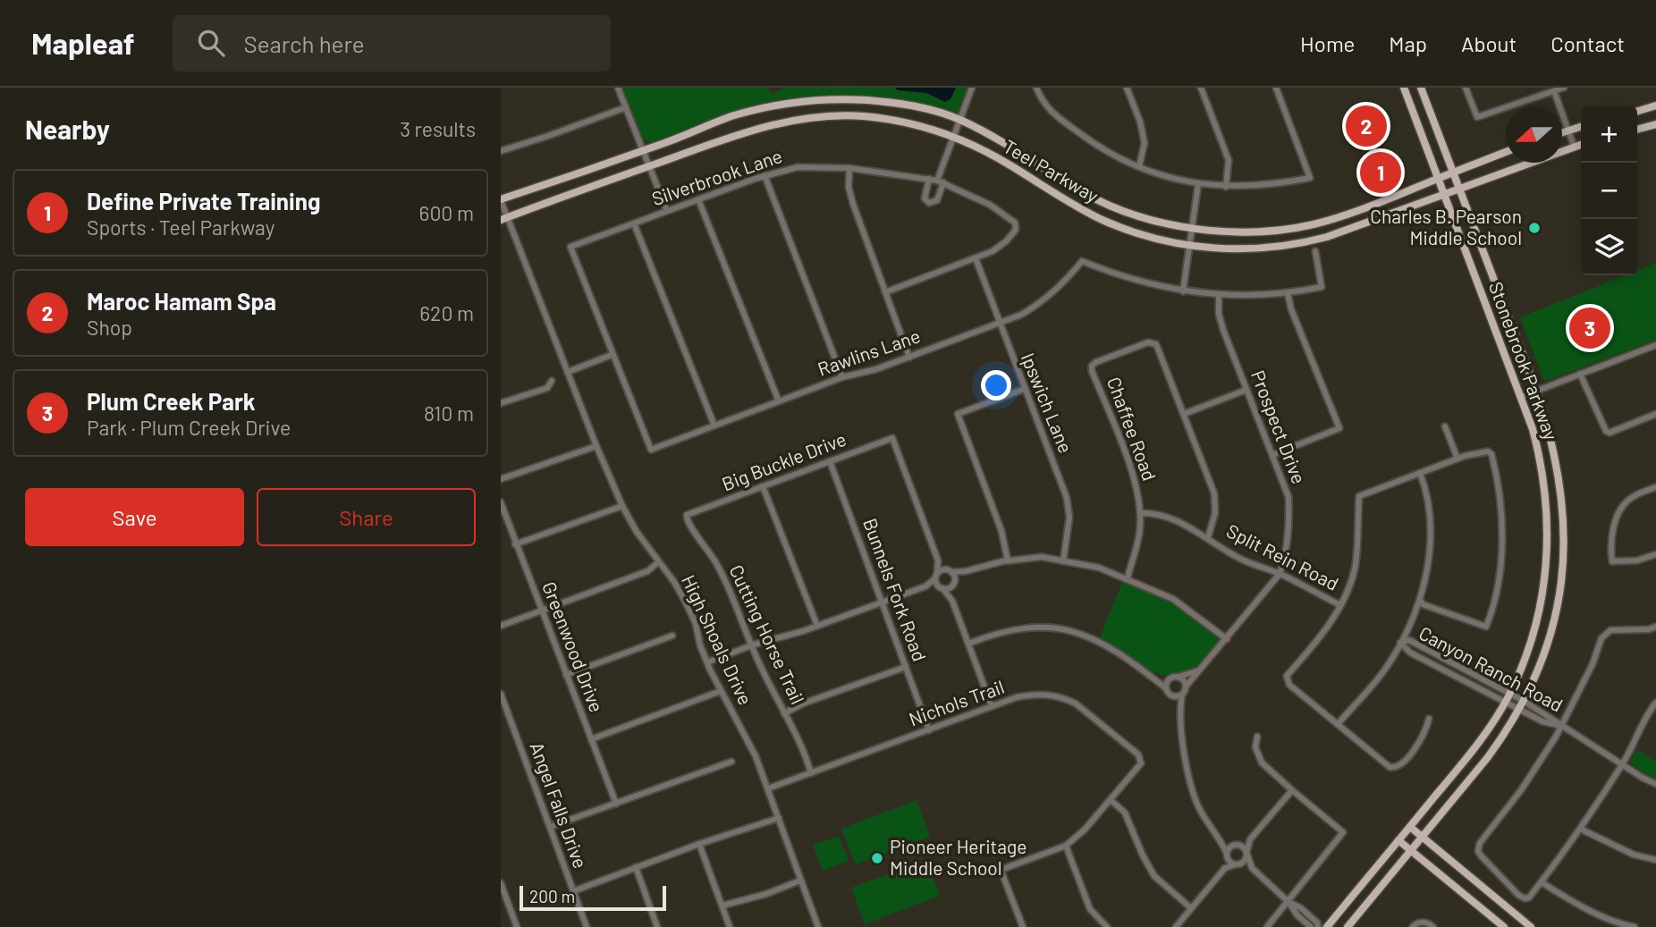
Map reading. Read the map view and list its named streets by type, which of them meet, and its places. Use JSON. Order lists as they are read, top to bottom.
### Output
{
  "streets": {
    "main road": ["Teel Parkway", "Stonebrook Parkway"],
    "street": [
      "Silverbrook Lane",
      "Rawlins Lane",
      "Ipswich Lane",
      "Prospect Drive",
      "Chaffee Road",
      "Big Buckle Drive",
      "Split Rein Road",
      "Bunnels Fork Road",
      "Cutting Horse Trail",
      "High Shoals Drive",
      "Greenwood Drive",
      "Canyon Ranch Road",
      "Nichols Trail",
      "Angel Falls Drive"
    ]
  },
  "crossings": [
    ["Teel Parkway", "Stonebrook Parkway"],
    ["Teel Parkway", "High Shoals Drive"],
    ["Silverbrook Lane", "Rawlins Lane"],
    ["Silverbrook Lane", "Ipswich Lane"],
    ["Rawlins Lane", "Ipswich Lane"],
    ["Stonebrook Parkway", "Canyon Ranch Road"],
    ["Prospect Drive", "Split Rein Road"],
    ["Chaffee Road", "Split Rein Road"],
    ["Big Buckle Drive", "Bunnels Fork Road"],
    ["Big Buckle Drive", "Cutting Horse Trail"],
    ["Bunnels Fork Road", "Nichols Trail"],
    ["Cutting Horse Trail", "Nichols Trail"],
    ["High Shoals Drive", "Nichols Trail"]
  ],
  "places": ["Charles B. Pearson Middle School", "Pioneer Heritage Middle School"],
  "scale_bar": "200 m",
  "north": "left",
  "page": {
    "header": "Mapleaf",
    "search": "Search here",
    "nav": [
      "Home",
      "Map",
      "About",
      "Contact"
    ],
    "heading": ["Nearby", "3 results"],
    "pins": ["2", "1", "3"],
    "map_buttons": ["+", "−"],
    "list": [
      {
        "mark": "1",
        "name": "Define Private Training",
        "note": "Sports · Teel Parkway",
        "value": "600 m"
      },
      {
        "mark": "2",
        "name": "Maroc Hamam Spa",
        "note": "Shop",
        "value": "620 m"
      },
      {
        "mark": "3",
        "name": "Plum Creek Park",
        "note": "Park · Plum Creek Drive",
        "value": "810 m"
      }
    ],
    "buttons": ["Save", "Share"],
    "scale": "200 m"
  }
}
